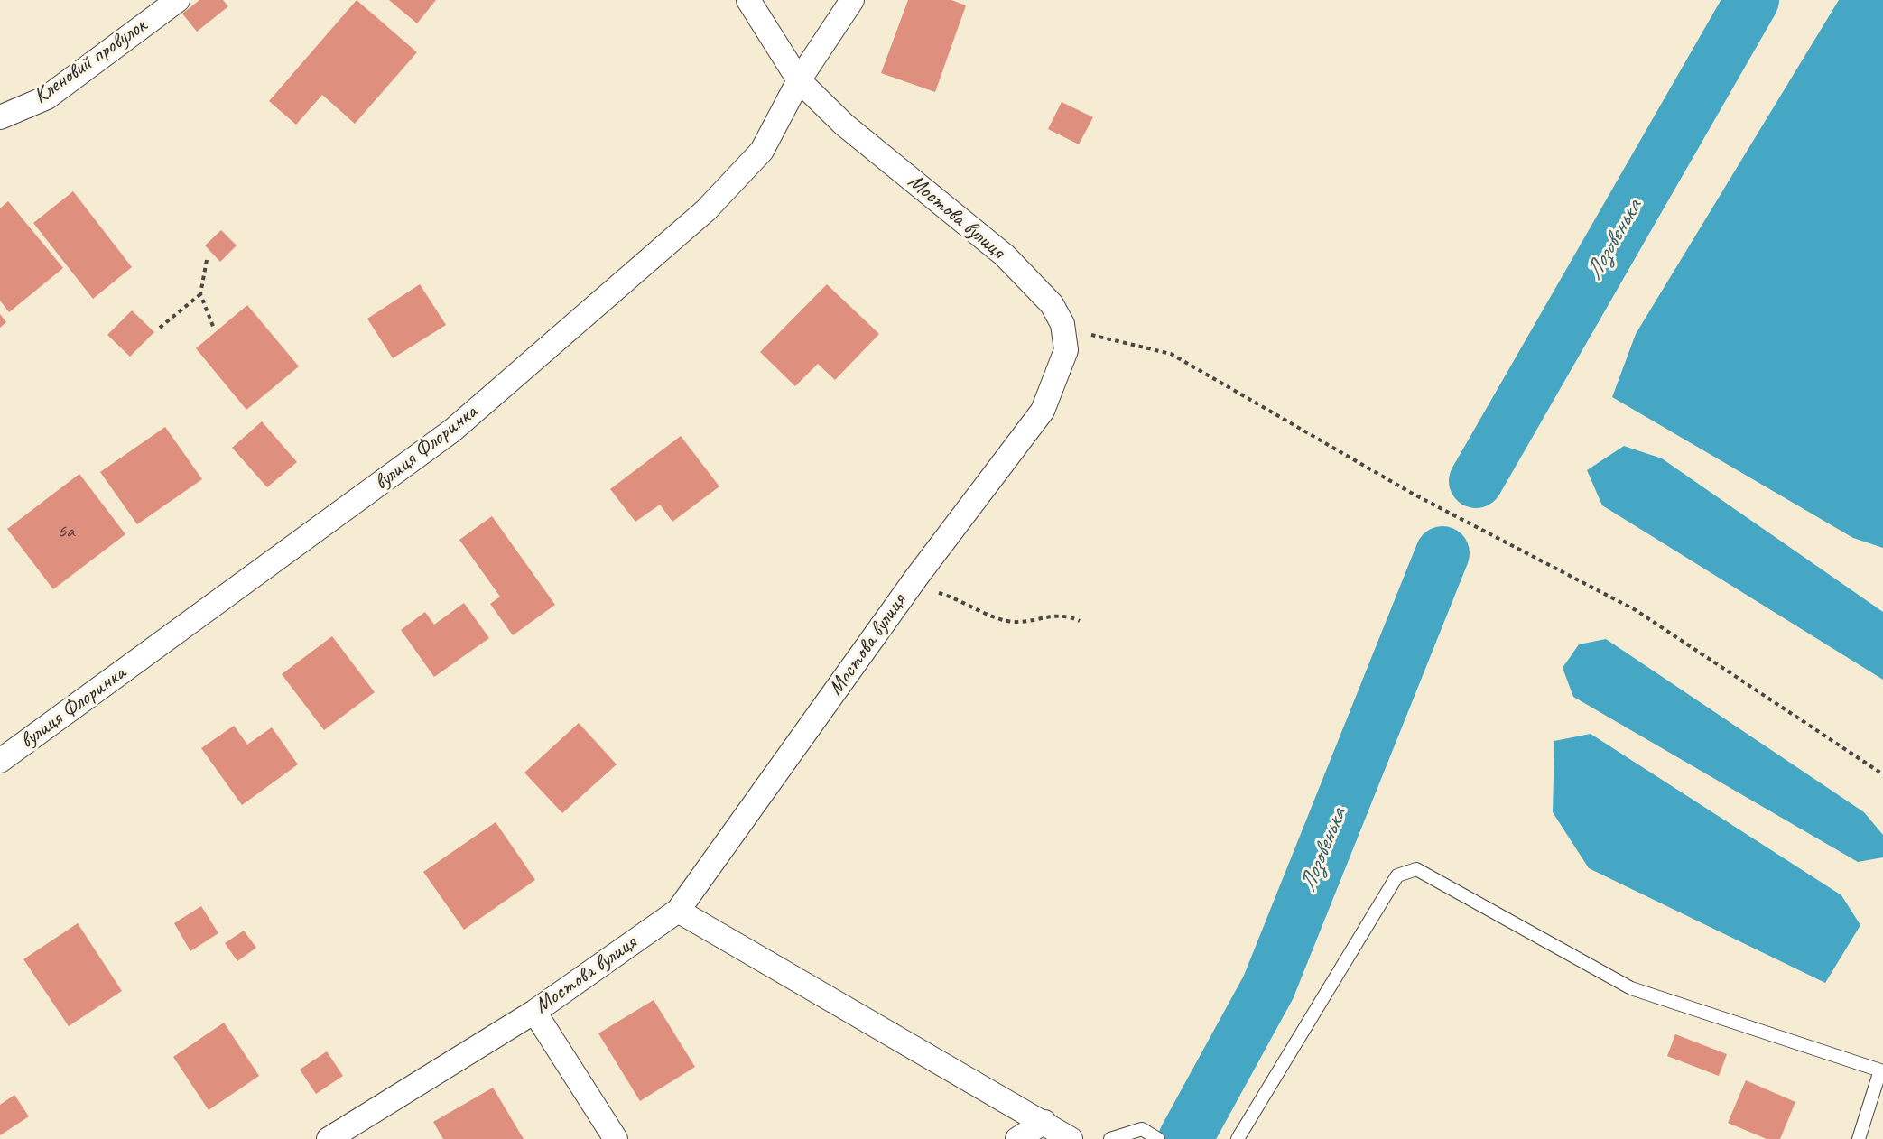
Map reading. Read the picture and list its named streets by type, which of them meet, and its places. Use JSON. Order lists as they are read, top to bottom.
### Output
{
  "streets": {
    "street": ["Кленовий провулок", "Мостова вулиця", "вулиця Флоринка"]
  },
  "crossings": [
    ["Мостова вулиця", "вулиця Флоринка"]
  ],
  "water": ["Лозовенька"],
  "house_numbers": ["6а"]
}
